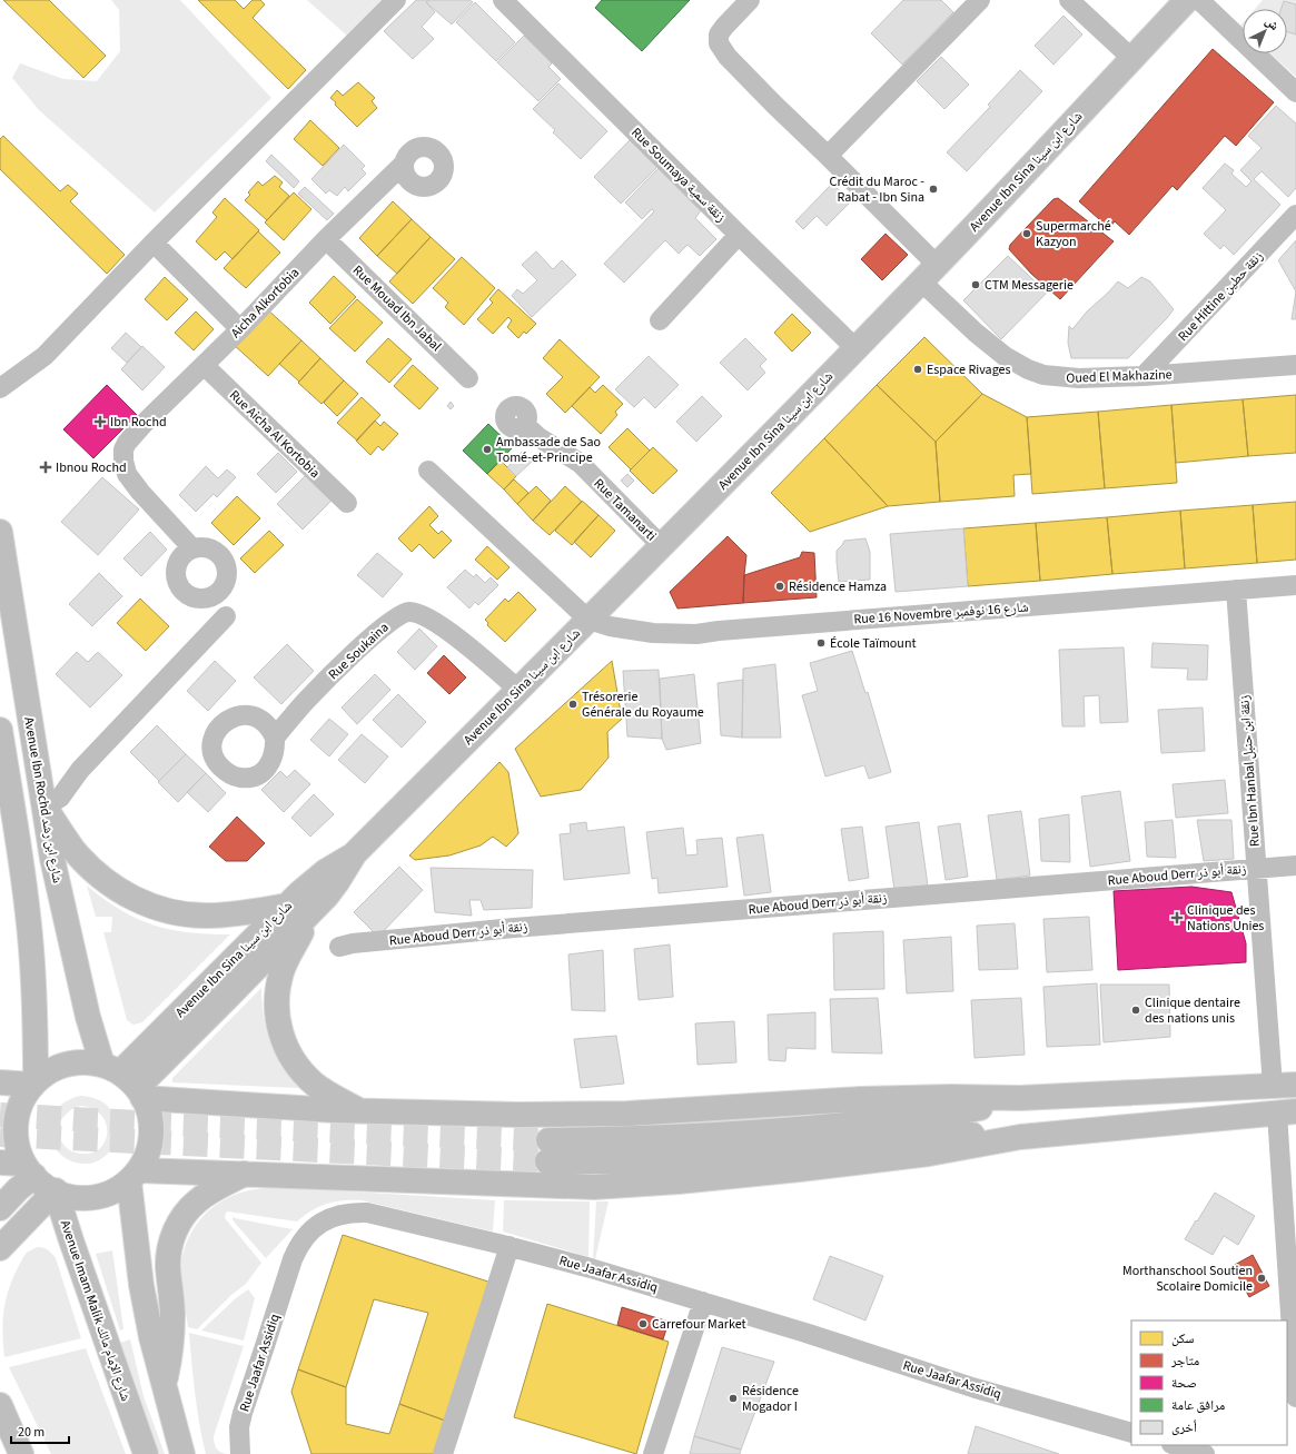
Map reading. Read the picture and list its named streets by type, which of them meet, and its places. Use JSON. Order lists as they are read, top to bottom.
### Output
{
  "streets": {
    "main road": ["Avenue Ibn Sina شارع ابن سينا", "Avenue Ibn Rochd شارع ابن رشد", "Avenue Imam Malik شارع الإمام مالك"],
    "street": [
      "Rue Soumaya زنقة سمية",
      "Rue Hittine زنقة حطين",
      "Aicha Alkortobia",
      "Rue Mouad Ibn Jabal",
      "Oued El Makhazine",
      "Rue Aicha Al Kortobia",
      "Rue Tamanarti",
      "Rue 16 Novembre شارع 16 نوفمبر",
      "Rue Soukaina",
      "Rue Ibn Hanbal زنقة ابن حنبل",
      "Rue Aboud Derr زنقة أبو ذر",
      "Rue Jaafar Assidiq"
    ]
  },
  "crossings": [
    ["Avenue Ibn Sina شارع ابن سينا", "Rue Soumaya زنقة سمية"],
    ["Avenue Ibn Sina شارع ابن سينا", "Oued El Makhazine"],
    ["Avenue Ibn Sina شارع ابن سينا", "Rue Tamanarti"],
    ["Avenue Ibn Sina شارع ابن سينا", "Rue 16 Novembre شارع 16 نوفمبر"],
    ["Avenue Ibn Sina شارع ابن سينا", "Rue Soukaina"],
    ["Avenue Ibn Sina شارع ابن سينا", "Avenue Ibn Rochd شارع ابن رشد"],
    ["Avenue Ibn Sina شارع ابن سينا", "Avenue Imam Malik شارع الإمام مالك"],
    ["Rue Hittine زنقة حطين", "Oued El Makhazine"],
    ["Aicha Alkortobia", "Rue Mouad Ibn Jabal"],
    ["Aicha Alkortobia", "Rue Aicha Al Kortobia"],
    ["Rue 16 Novembre شارع 16 نوفمبر", "Rue Ibn Hanbal زنقة ابن حنبل"],
    ["Rue Ibn Hanbal زنقة ابن حنبل", "Rue Aboud Derr زنقة أبو ذر"],
    ["Avenue Ibn Rochd شارع ابن رشد", "Avenue Imam Malik شارع الإمام مالك"]
  ],
  "places": {
    "other": [
      "Crédit du Maroc - Rabat - Ibn Sina",
      "Supermarché Kazyon",
      "CTM Messagerie",
      "Espace Rivages",
      "Ambassade de Sao Tomé-et-Principe",
      "Résidence Hamza",
      "École Taïmount",
      "Trésorerie Générale du Royaume",
      "Clinique dentaire des nations unis",
      "Morthanschool Soutien Scolaire Domicile",
      "Carrefour Market",
      "Résidence Mogador I"
    ],
    "health": ["Ibn Rochd", "Ibnou Rochd", "Clinique des Nations Unies"]
  },
  "legend": [
    "سكن",
    "متاجر",
    "صحة",
    "مرافق عامة",
    "أخرى"
  ],
  "scale_bar": "20 m",
  "north": "top right"
}
